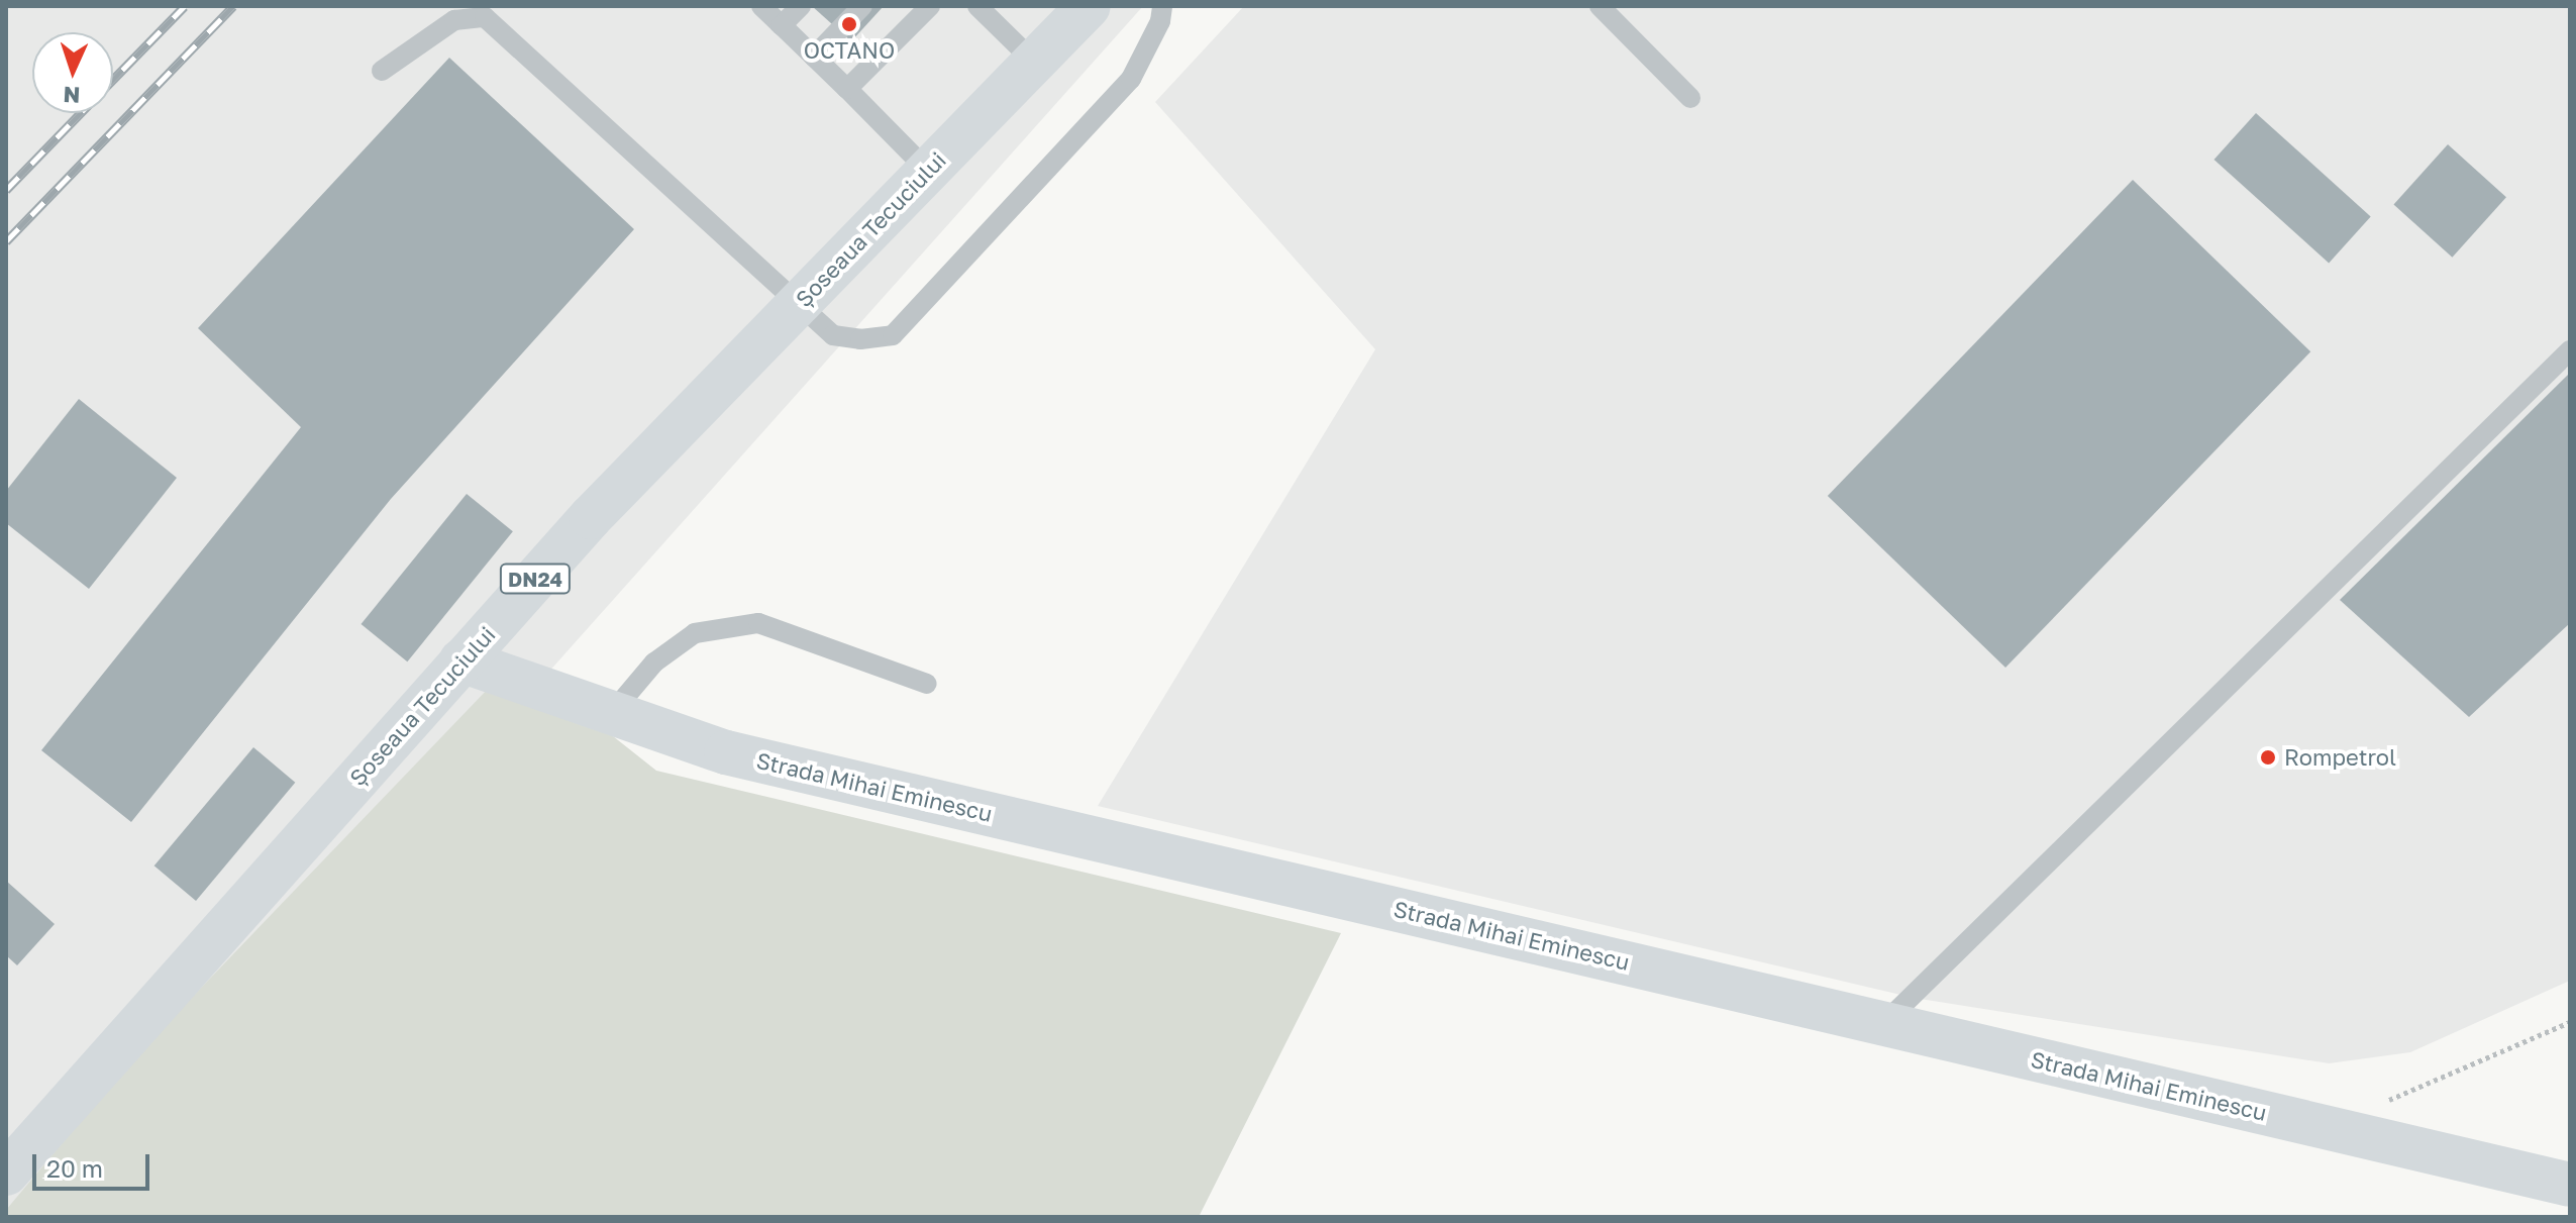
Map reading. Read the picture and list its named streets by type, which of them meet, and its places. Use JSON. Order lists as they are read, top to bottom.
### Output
{
  "streets": {
    "main road": ["Șoseaua Tecuciului", "DN24", "Strada Mihai Eminescu"]
  },
  "crossings": [
    ["Șoseaua Tecuciului", "Strada Mihai Eminescu"]
  ],
  "places": ["OCTANO", "Rompetrol"],
  "scale_bar": "20 m",
  "north": "bottom"
}
